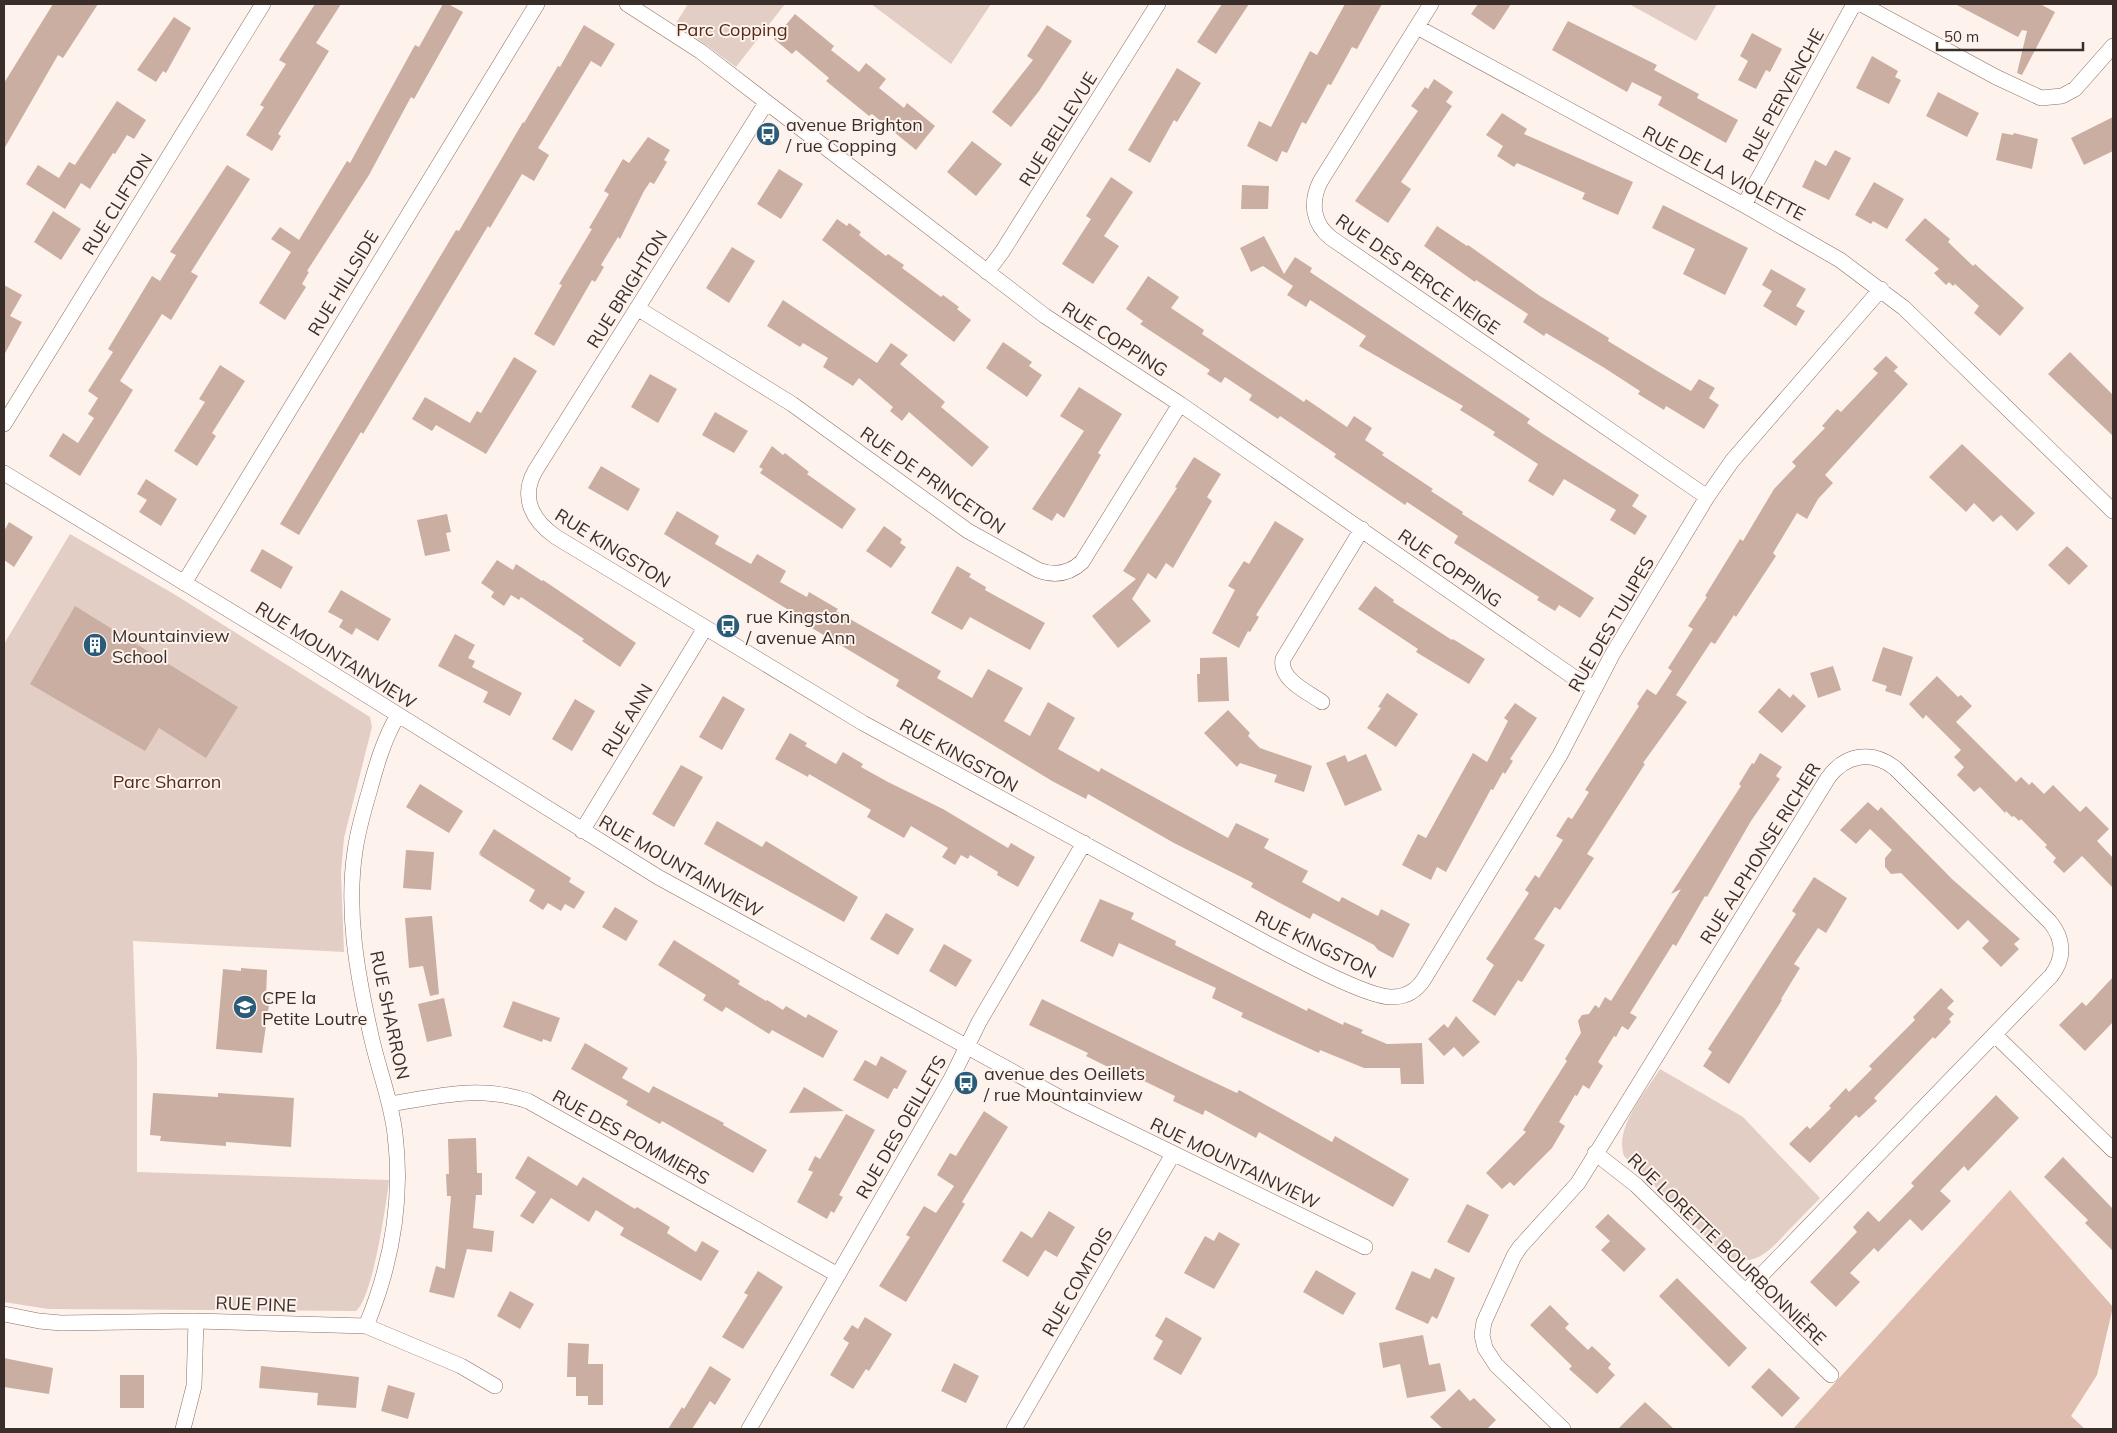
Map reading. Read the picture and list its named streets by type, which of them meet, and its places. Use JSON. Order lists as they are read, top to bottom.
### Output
{
  "streets": {
    "street": [
      "RUE PERVENCHE",
      "RUE BELLEVUE",
      "RUE DE LA VIOLETTE",
      "RUE CLIFTON",
      "RUE DES PERCE NEIGE",
      "RUE HILLSIDE",
      "RUE BRIGHTON",
      "RUE COPPING",
      "RUE DE PRINCETON",
      "RUE KINGSTON",
      "RUE DES TULIPES",
      "RUE MOUNTAINVIEW",
      "RUE ANN",
      "RUE ALPHONSE RICHER",
      "RUE SHARRON",
      "RUE DES OEILLETS",
      "RUE DES POMMIERS",
      "RUE LORETTE BOURBONNIÈRE",
      "RUE COMTOIS",
      "RUE PINE"
    ]
  },
  "crossings": [
    ["RUE PERVENCHE", "RUE DE LA VIOLETTE"],
    ["RUE BELLEVUE", "RUE COPPING"],
    ["RUE DE LA VIOLETTE", "RUE DES PERCE NEIGE"],
    ["RUE DE LA VIOLETTE", "RUE DES TULIPES"],
    ["RUE DES PERCE NEIGE", "RUE DES TULIPES"],
    ["RUE HILLSIDE", "RUE MOUNTAINVIEW"],
    ["RUE BRIGHTON", "RUE COPPING"],
    ["RUE BRIGHTON", "RUE DE PRINCETON"],
    ["RUE BRIGHTON", "RUE KINGSTON"],
    ["RUE COPPING", "RUE DE PRINCETON"],
    ["RUE COPPING", "RUE DES TULIPES"],
    ["RUE KINGSTON", "RUE DES TULIPES"],
    ["RUE KINGSTON", "RUE ANN"],
    ["RUE KINGSTON", "RUE DES OEILLETS"],
    ["RUE MOUNTAINVIEW", "RUE ANN"],
    ["RUE MOUNTAINVIEW", "RUE SHARRON"],
    ["RUE MOUNTAINVIEW", "RUE DES OEILLETS"],
    ["RUE MOUNTAINVIEW", "RUE COMTOIS"],
    ["RUE ALPHONSE RICHER", "RUE LORETTE BOURBONNIÈRE"],
    ["RUE SHARRON", "RUE DES POMMIERS"],
    ["RUE SHARRON", "RUE PINE"],
    ["RUE DES OEILLETS", "RUE DES POMMIERS"]
  ],
  "parks": ["Parc Copping", "Parc Sharron"],
  "places": {
    "bus stop": ["avenue Brighton / rue Copping", "rue Kingston / avenue Ann", "avenue des Oeillets / rue Mountainview"],
    "building": ["Mountainview School"],
    "school or university": ["CPE la Petite Loutre"]
  },
  "scale_bar": "50 m"
}
